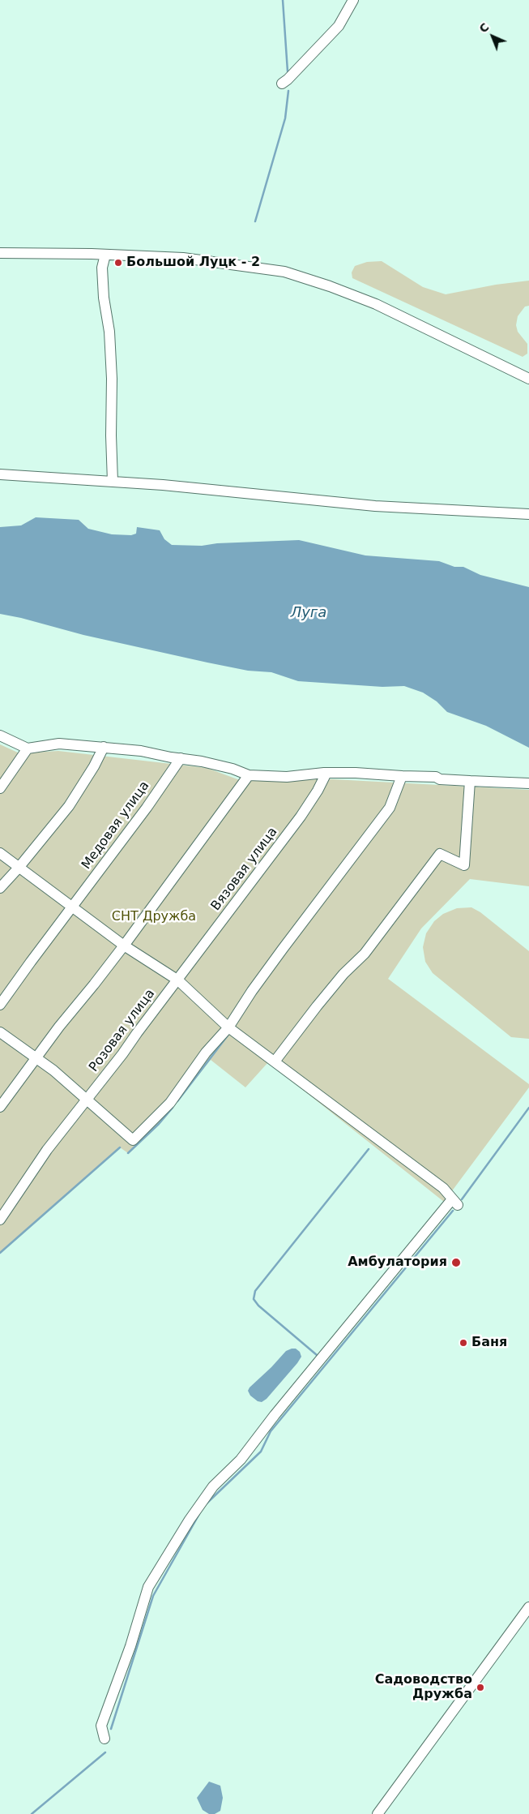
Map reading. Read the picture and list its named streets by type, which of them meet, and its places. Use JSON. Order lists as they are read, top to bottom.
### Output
{
  "streets": {
    "street": ["Медовая улица", "Вязовая улица", "Розовая улица"]
  },
  "crossings": [
    ["Вязовая улица", "Розовая улица"]
  ],
  "water": ["Луга"],
  "parks": ["СНТ Дружба"],
  "places": [
    "Большой Луцк - 2",
    "Амбулатория",
    "Баня",
    "Садоводство Дружба"
  ],
  "north": "top left"
}
